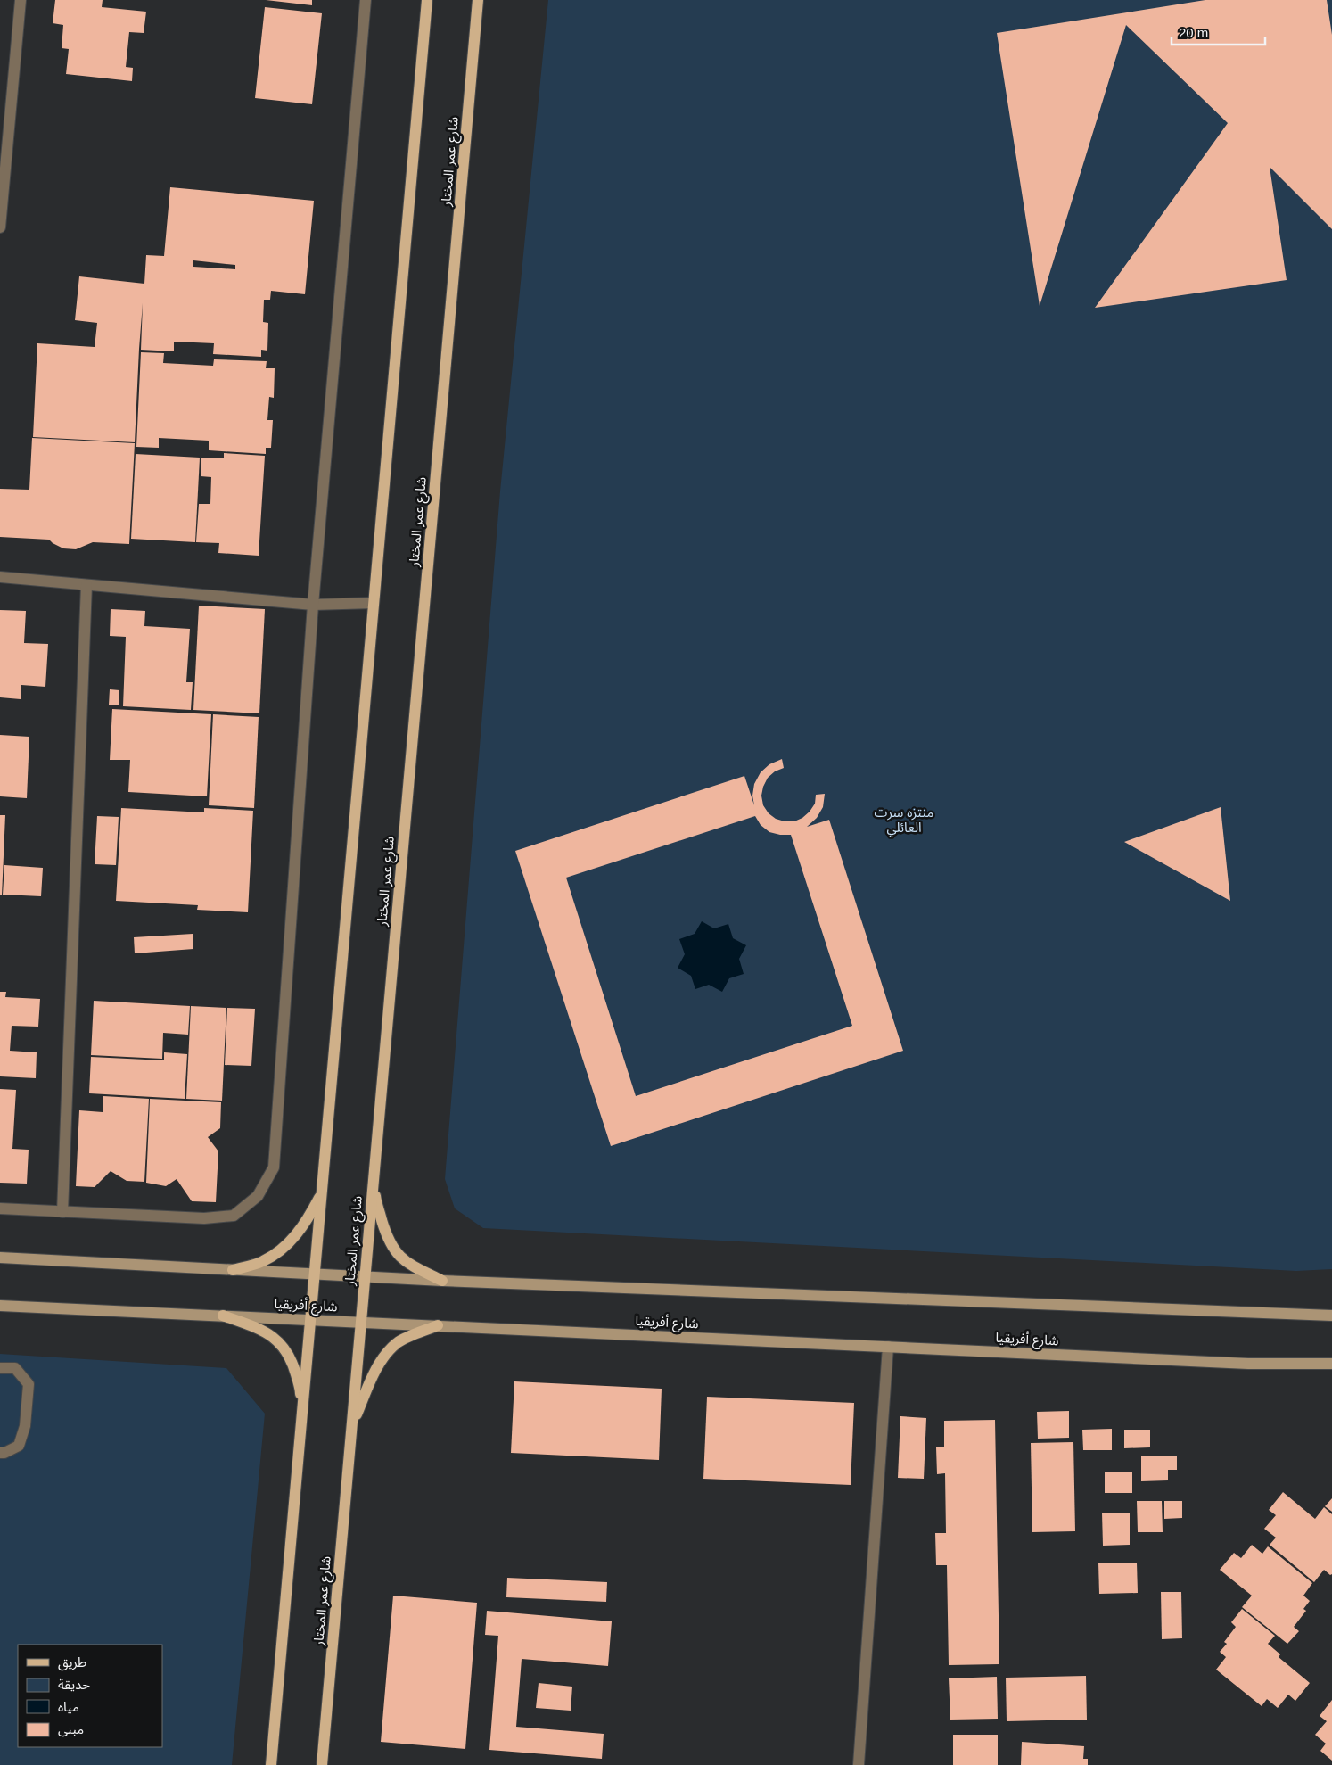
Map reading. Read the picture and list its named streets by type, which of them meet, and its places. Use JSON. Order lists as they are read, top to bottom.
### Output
{
  "streets": {
    "main road": ["شارع عمر المختار"],
    "street": ["شارع أفريقيا"]
  },
  "crossings": [
    ["شارع عمر المختار", "شارع أفريقيا"]
  ],
  "parks": ["منتزه سرت العائلي"],
  "legend": [
    "طريق",
    "حديقة",
    "مياه",
    "مبنى"
  ],
  "scale_bar": "20 m"
}
